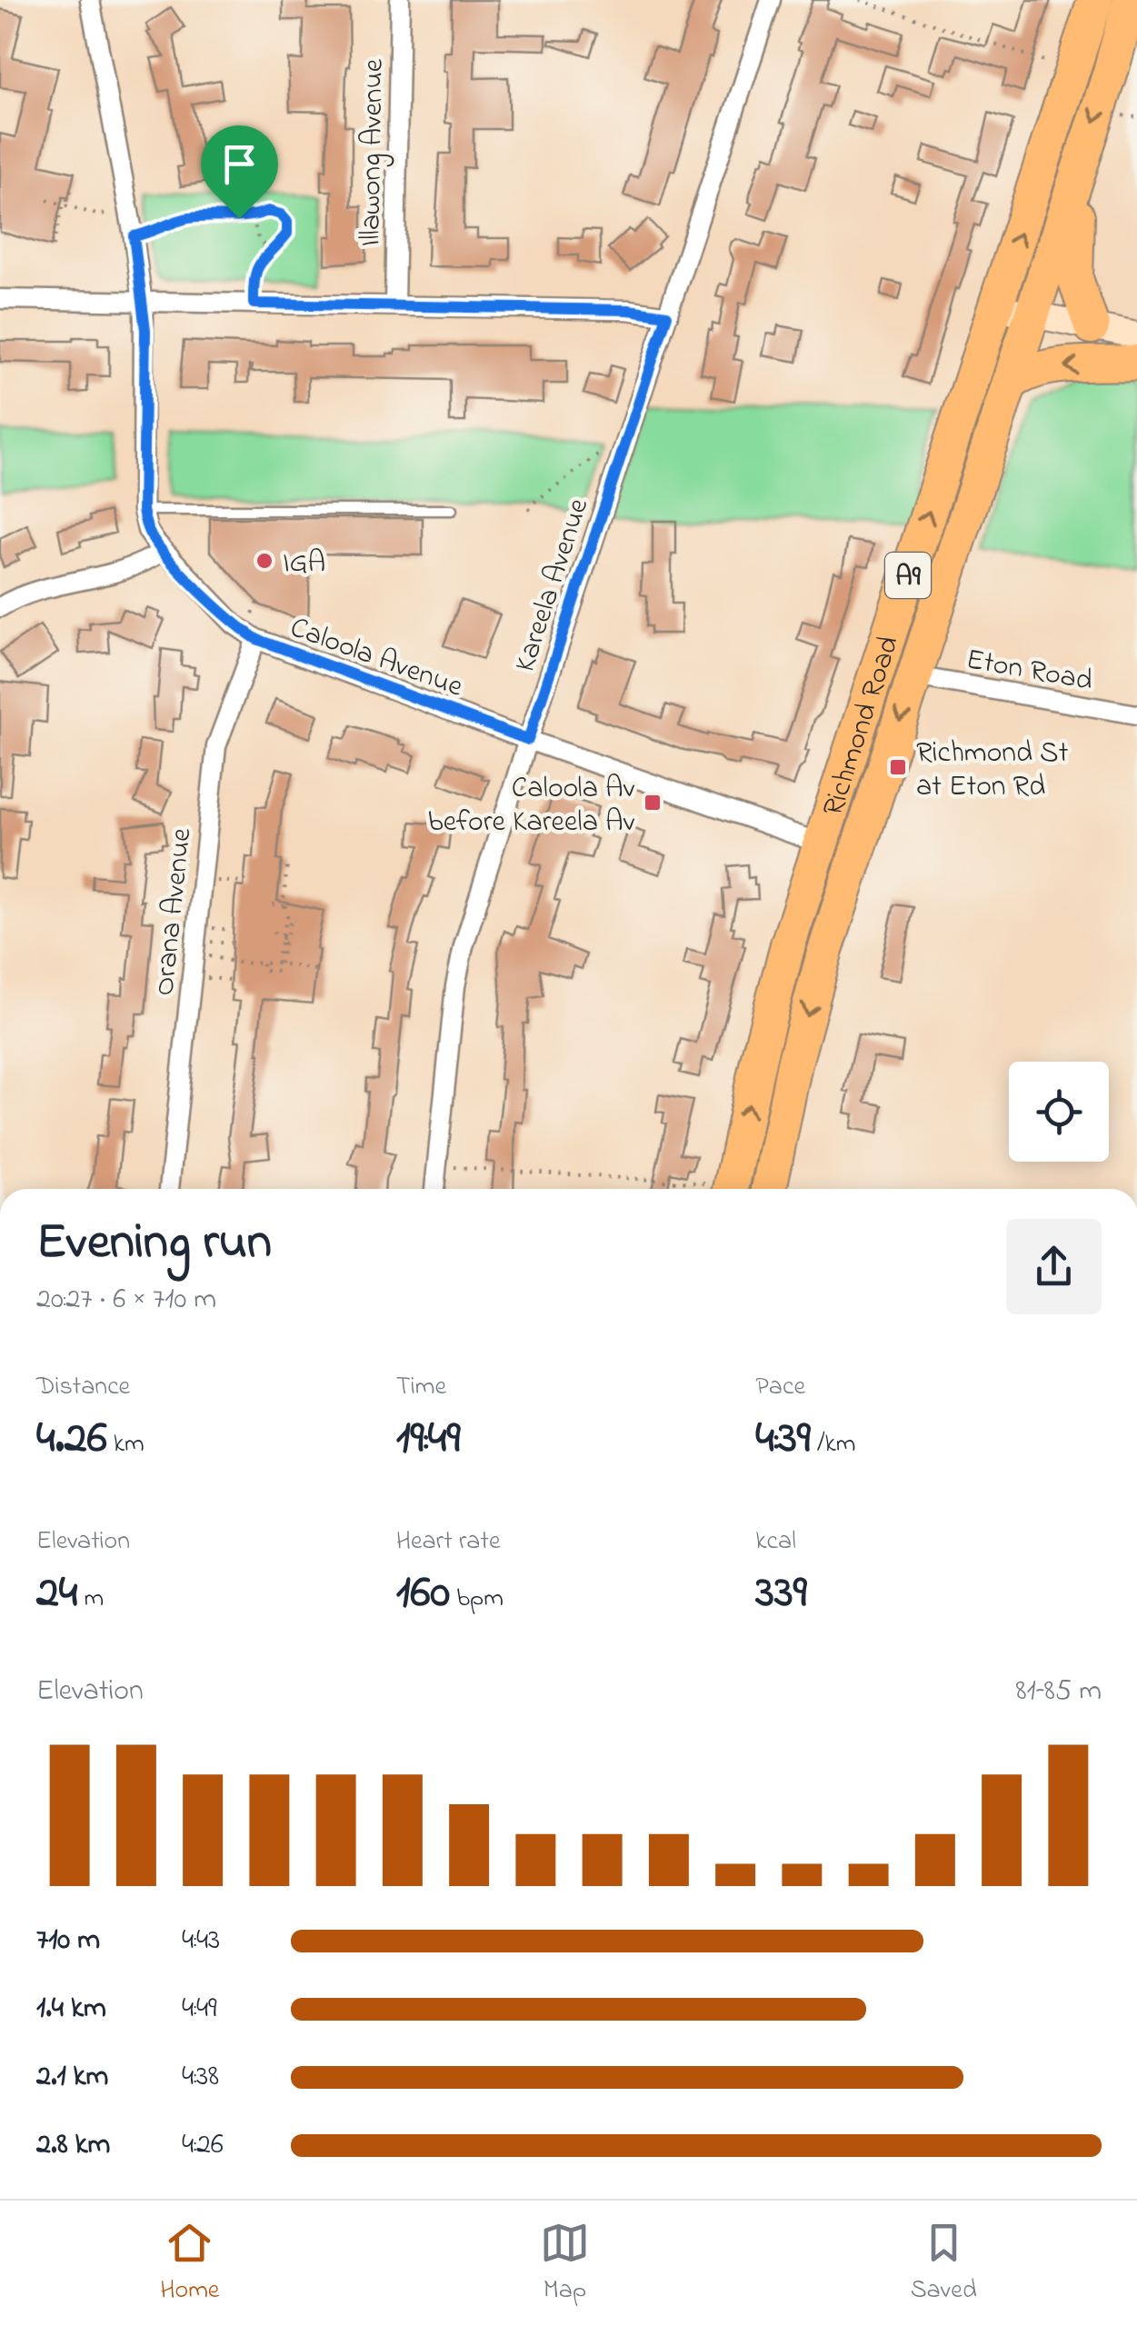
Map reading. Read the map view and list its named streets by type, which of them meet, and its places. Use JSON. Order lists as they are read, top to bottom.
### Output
{
  "streets": {
    "highway": ["A9", "Richmond Road"],
    "street": [
      "Illawong Avenue",
      "Kareela Avenue",
      "Caloola Avenue",
      "Eton Road",
      "Orana Avenue"
    ]
  },
  "crossings": [
    ["Kareela Avenue", "Caloola Avenue"],
    ["Caloola Avenue", "Richmond Road"],
    ["Caloola Avenue", "Orana Avenue"],
    ["Eton Road", "Richmond Road"]
  ],
  "places": {
    "other": ["IGA"],
    "transit": ["Richmond St at Eton Rd", "Caloola Av before Kareela Av"]
  },
  "page": {
    "heading": ["Evening run", "20:27 · 6 × 710 m"],
    "stats": [
      ["Distance", "4.26 km"],
      ["Time", "19:49"],
      ["Pace", "4:39 /km"],
      ["Elevation", "24 m"],
      ["Heart rate", "160 bpm"],
      ["kcal", "339"]
    ],
    "chart": ["Elevation", "81–85 m"],
    "list": [
      {
        "name": "710 m",
        "note": "4:43"
      },
      {
        "name": "1.4 km",
        "note": "4:49"
      },
      {
        "name": "2.1 km",
        "note": "4:38"
      },
      {
        "name": "2.8 km",
        "note": "4:26"
      }
    ],
    "tabs": ["Home", "Map", "Saved"]
  }
}
